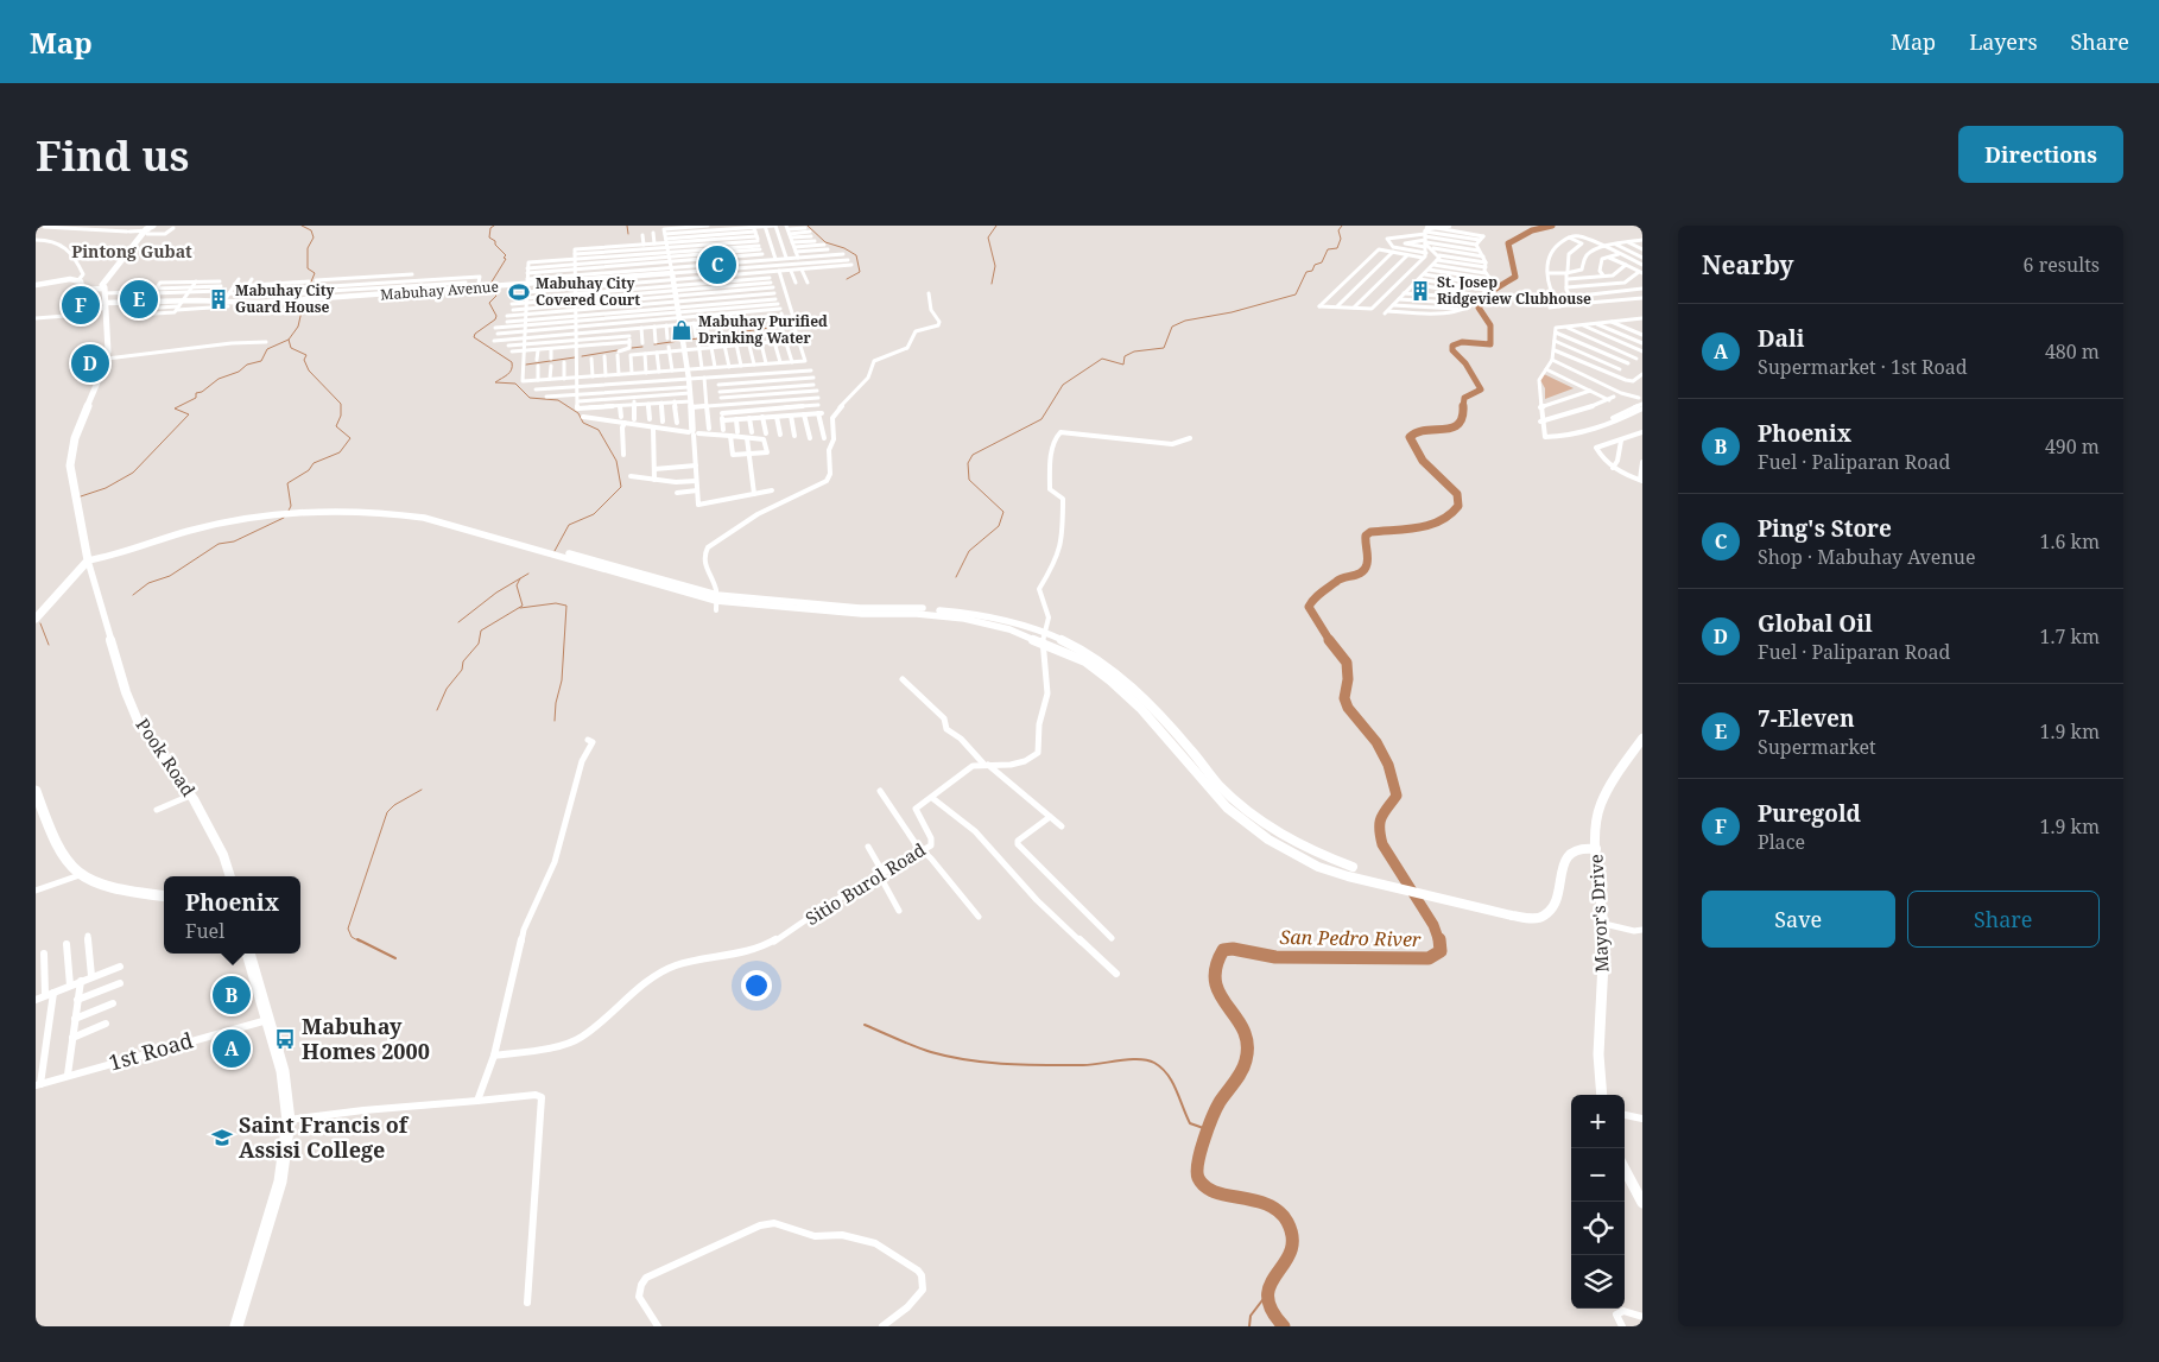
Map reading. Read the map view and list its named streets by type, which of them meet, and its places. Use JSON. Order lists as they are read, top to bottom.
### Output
{
  "streets": {
    "street": [
      "Mabuhay Avenue",
      "Pook Road",
      "Sitio Burol Road",
      "Mayor's Drive",
      "1st Road"
    ]
  },
  "districts": ["Pintong Gubat"],
  "water": ["San Pedro River"],
  "places": {
    "building": ["St. Josep Ridgeview Clubhouse", "Mabuhay City Guard House"],
    "sports": ["Mabuhay City Covered Court"],
    "shop": ["Mabuhay Purified Drinking Water"],
    "bus stop": ["Mabuhay Homes 2000"],
    "school or university": ["Saint Francis of Assisi College"]
  },
  "page": {
    "header": "Map",
    "nav": ["Map", "Layers", "Share"],
    "buttons": [
      "Directions",
      ["Save", "Share"]
    ],
    "title": "Find us",
    "heading": ["Nearby", "6 results"],
    "pins": [
      "C",
      "E",
      "F",
      "D",
      "B",
      "A"
    ],
    "list": [
      {
        "mark": "A",
        "name": "Dali",
        "note": "Supermarket · 1st Road",
        "value": "480 m"
      },
      {
        "mark": "B",
        "name": "Phoenix",
        "note": "Fuel · Paliparan Road",
        "value": "490 m"
      },
      {
        "mark": "C",
        "name": "Ping's Store",
        "note": "Shop · Mabuhay Avenue",
        "value": "1.6 km"
      },
      {
        "mark": "D",
        "name": "Global Oil",
        "note": "Fuel · Paliparan Road",
        "value": "1.7 km"
      },
      {
        "mark": "E",
        "name": "7-Eleven",
        "note": "Supermarket",
        "value": "1.9 km"
      },
      {
        "mark": "F",
        "name": "Puregold",
        "note": "Place",
        "value": "1.9 km"
      }
    ],
    "popup": ["Phoenix", "Fuel"],
    "map_buttons": ["+", "−"]
  }
}
